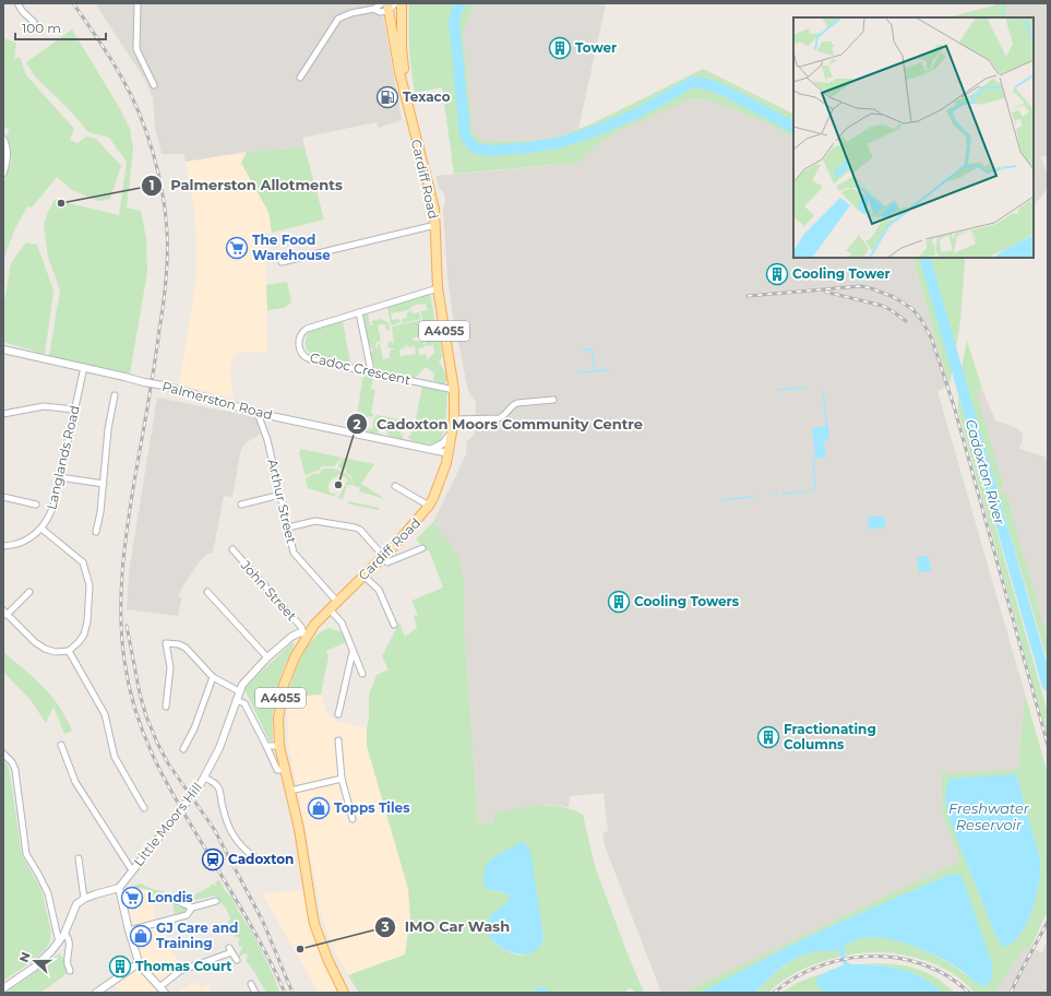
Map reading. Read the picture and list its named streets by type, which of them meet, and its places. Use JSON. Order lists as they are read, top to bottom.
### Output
{
  "streets": {
    "main road": ["Cardiff Road", "A4055"],
    "street": [
      "Cadoc Crescent",
      "Palmerston Road",
      "Langlands Road",
      "Arthur Street",
      "John Street",
      "Little Moors Hill"
    ]
  },
  "crossings": [
    ["Cardiff Road", "Cadoc Crescent"],
    ["Cardiff Road", "Palmerston Road"],
    ["Cardiff Road", "Arthur Street"],
    ["Cardiff Road", "John Street"],
    ["Cardiff Road", "Little Moors Hill"],
    ["Palmerston Road", "Langlands Road"],
    ["Palmerston Road", "Arthur Street"],
    ["John Street", "Little Moors Hill"]
  ],
  "water": ["Cadoxton River", "Freshwater Reservoir"],
  "places": {
    "building": [
      "Tower",
      "Cooling Tower",
      "Cooling Towers",
      "Fractionating Columns",
      "Thomas Court"
    ],
    "fuel station": ["Texaco"],
    "other": ["Palmerston Allotments", "Cadoxton Moors Community Centre", "IMO Car Wash"],
    "supermarket": ["The Food Warehouse", "Londis"],
    "shop": ["Topps Tiles", "GJ Care and Training"],
    "station": ["Cadoxton"]
  },
  "scale_bar": "100 m",
  "north": "left"
}
